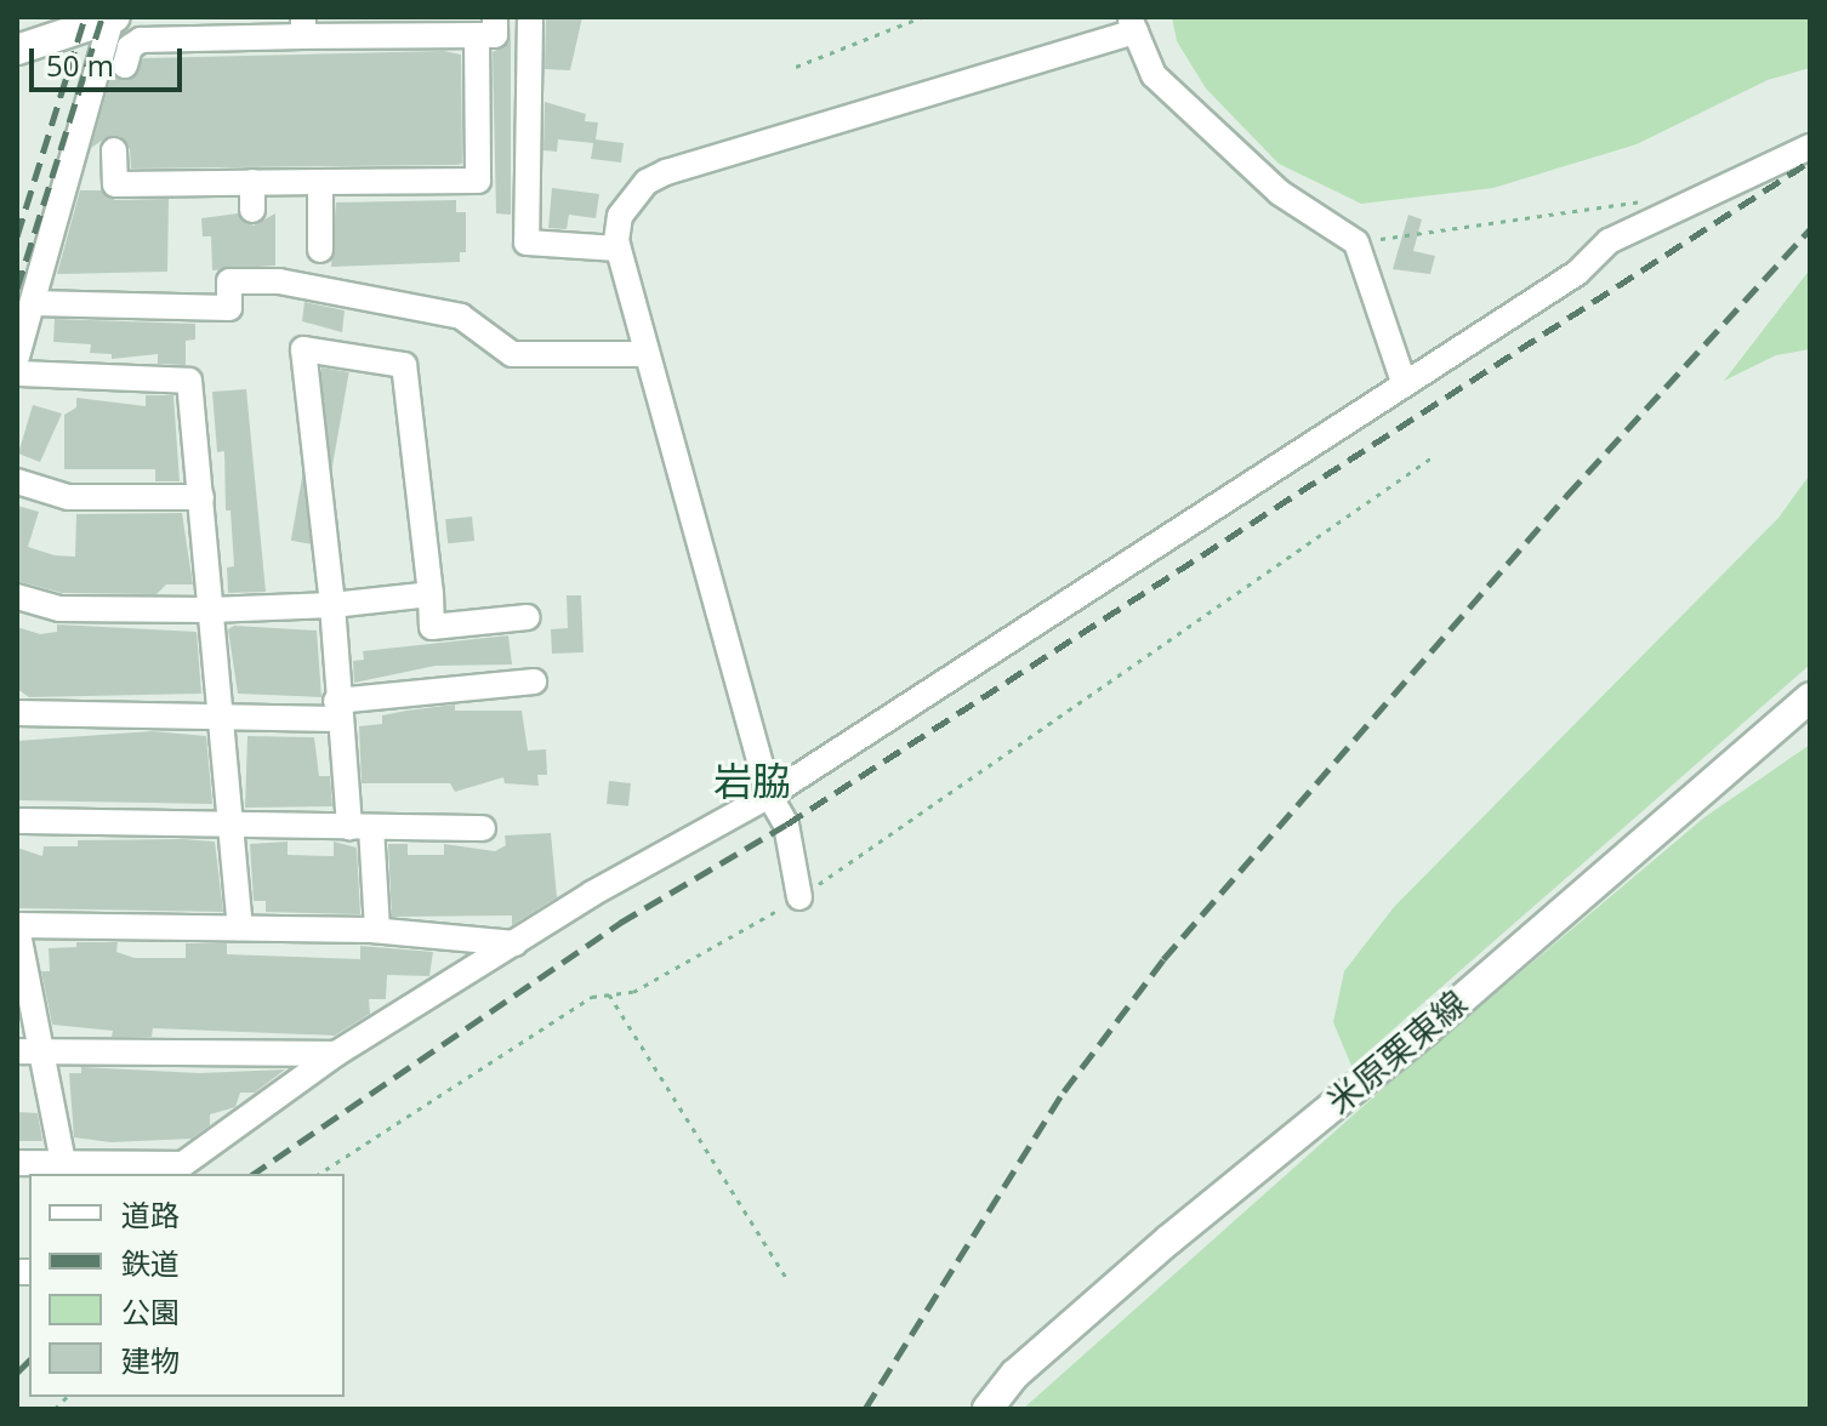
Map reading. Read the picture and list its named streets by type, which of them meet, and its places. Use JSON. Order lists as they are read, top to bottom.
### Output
{
  "streets": {
    "main road": ["米原栗東線"]
  },
  "districts": ["岩脇"],
  "legend": [
    "道路",
    "鉄道",
    "公園",
    "建物"
  ],
  "scale_bar": "50 m"
}
